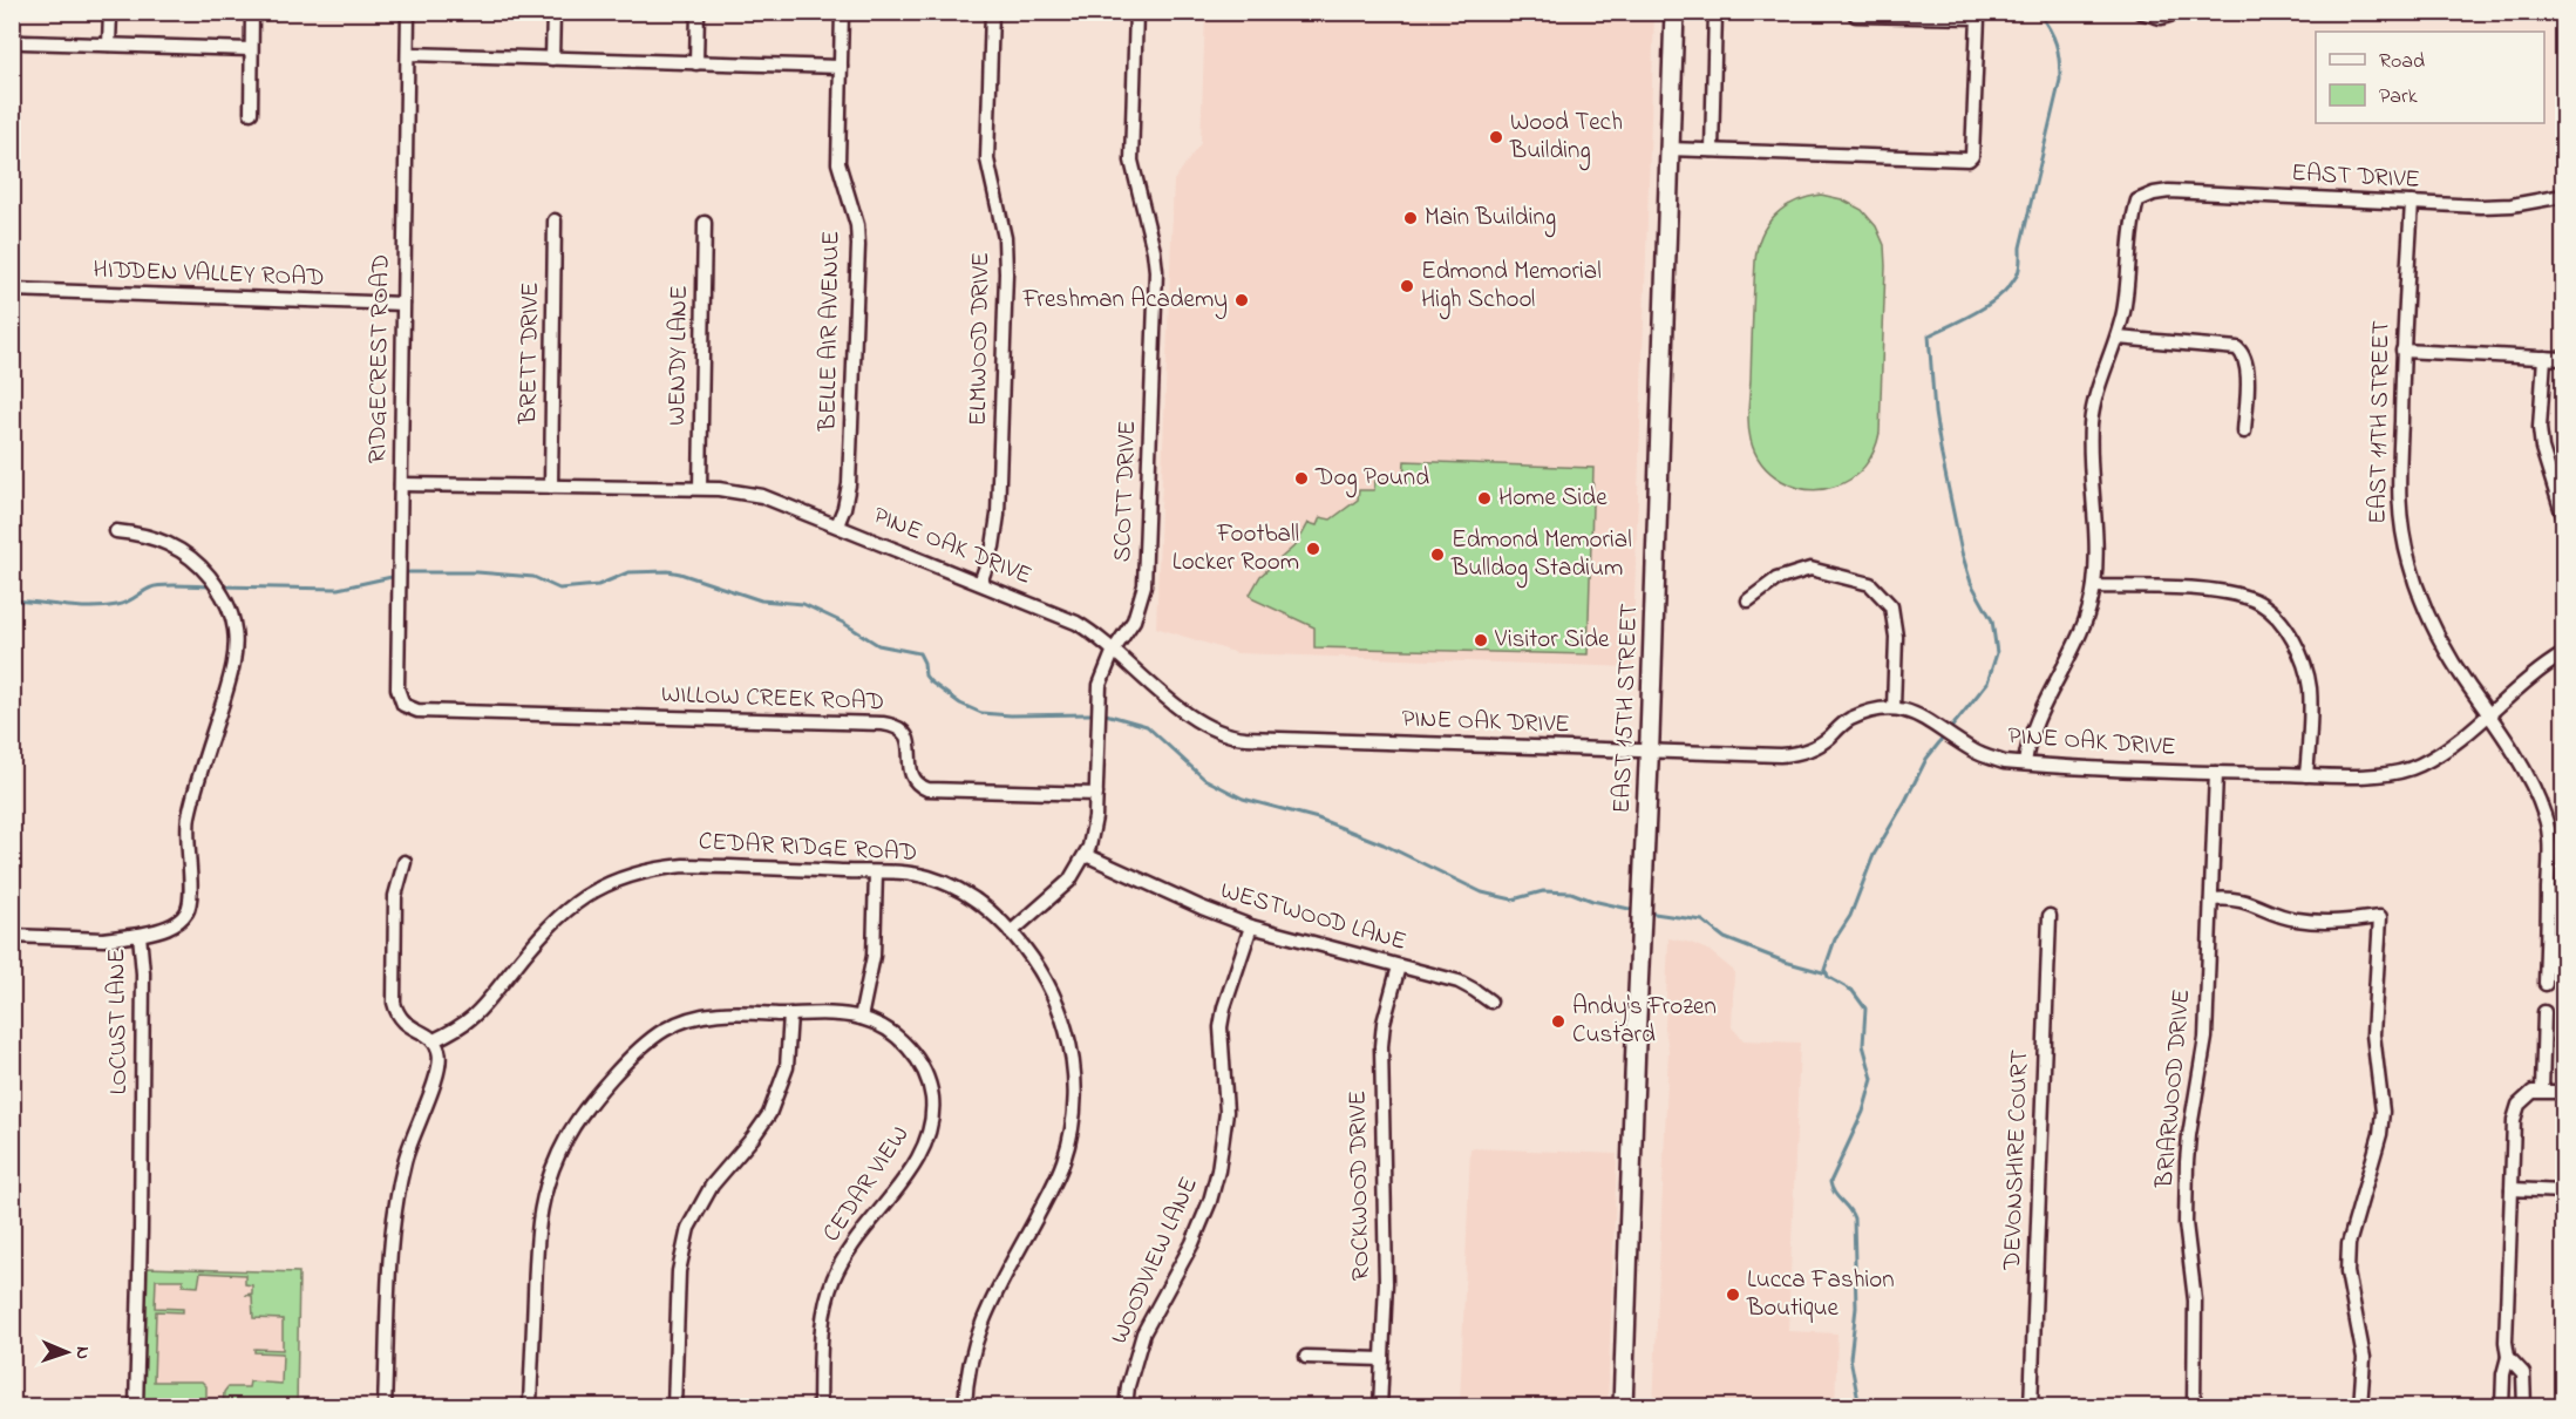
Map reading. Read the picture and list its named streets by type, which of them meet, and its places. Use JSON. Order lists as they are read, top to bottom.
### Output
{
  "streets": {
    "main road": ["EAST 15TH STREET"],
    "street": [
      "EAST DRIVE",
      "HIDDEN VALLEY ROAD",
      "BELLE AIR AVENUE",
      "ELMWOOD DRIVE",
      "BRETT DRIVE",
      "WENDY LANE",
      "RIDGECREST ROAD",
      "EAST 11TH STREET",
      "SCOTT DRIVE",
      "PINE OAK DRIVE",
      "WILLOW CREEK ROAD",
      "CEDAR RIDGE ROAD",
      "WESTWOOD LANE",
      "LOCUST LANE",
      "BRIARWOOD DRIVE",
      "DEVONSHIRE COURT",
      "CEDAR VIEW",
      "ROCKWOOD DRIVE",
      "WOODVIEW LANE"
    ]
  },
  "crossings": [
    ["EAST DRIVE", "EAST 11TH STREET"],
    ["HIDDEN VALLEY ROAD", "RIDGECREST ROAD"],
    ["BELLE AIR AVENUE", "PINE OAK DRIVE"],
    ["ELMWOOD DRIVE", "PINE OAK DRIVE"],
    ["BRETT DRIVE", "PINE OAK DRIVE"],
    ["WENDY LANE", "PINE OAK DRIVE"],
    ["RIDGECREST ROAD", "PINE OAK DRIVE"],
    ["RIDGECREST ROAD", "WILLOW CREEK ROAD"],
    ["EAST 11TH STREET", "PINE OAK DRIVE"],
    ["SCOTT DRIVE", "PINE OAK DRIVE"],
    ["SCOTT DRIVE", "WILLOW CREEK ROAD"],
    ["SCOTT DRIVE", "CEDAR RIDGE ROAD"],
    ["SCOTT DRIVE", "WESTWOOD LANE"],
    ["PINE OAK DRIVE", "EAST 15TH STREET"],
    ["PINE OAK DRIVE", "BRIARWOOD DRIVE"],
    ["WESTWOOD LANE", "ROCKWOOD DRIVE"],
    ["WESTWOOD LANE", "WOODVIEW LANE"]
  ],
  "places": [
    "Wood Tech Building",
    "Main Building",
    "Edmond Memorial High School",
    "Freshman Academy",
    "Dog Pound",
    "Home Side",
    "Football Locker Room",
    "Edmond Memorial Bulldog Stadium",
    "Visitor Side",
    "Andy's Frozen Custard",
    "Lucca Fashion Boutique"
  ],
  "legend": ["Road", "Park"],
  "north": "right"
}
